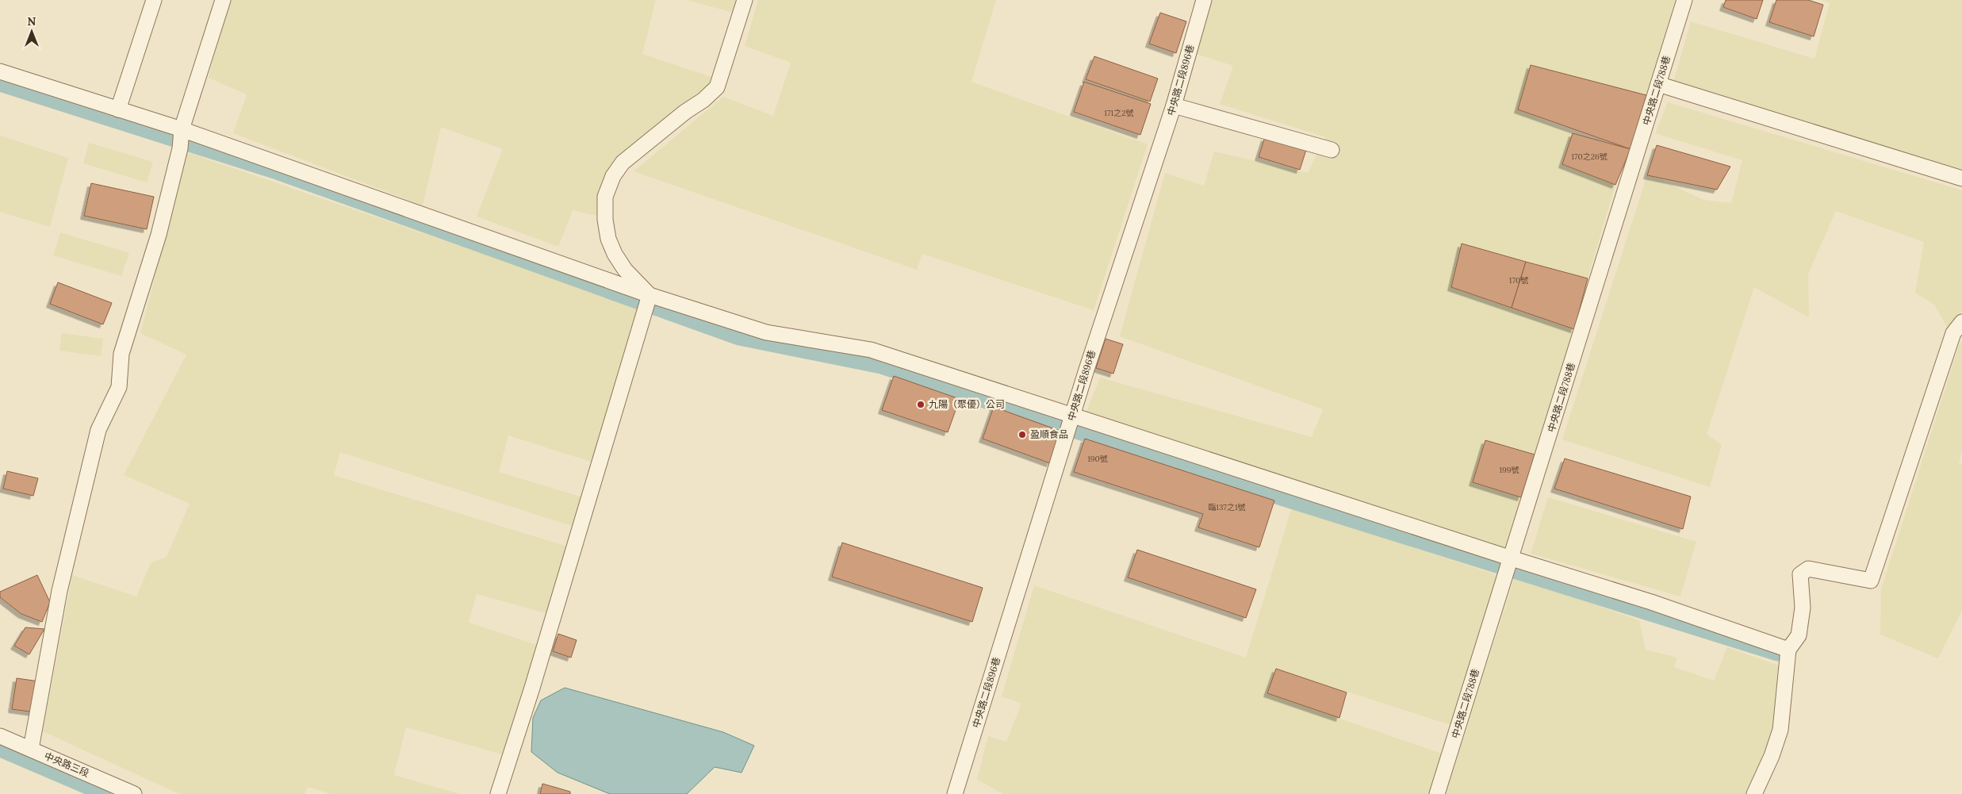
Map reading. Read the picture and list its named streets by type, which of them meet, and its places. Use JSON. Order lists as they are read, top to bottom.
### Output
{
  "streets": {
    "street": ["中央路二段896巷", "中央路二段788巷", "中央路三段"]
  },
  "places": ["九陽（聚優）公司", "盈順食品"],
  "house_numbers": [
    "171之2號",
    "170之26號",
    "170號",
    "190號",
    "199號",
    "臨137之1號"
  ],
  "north": "top"
}
